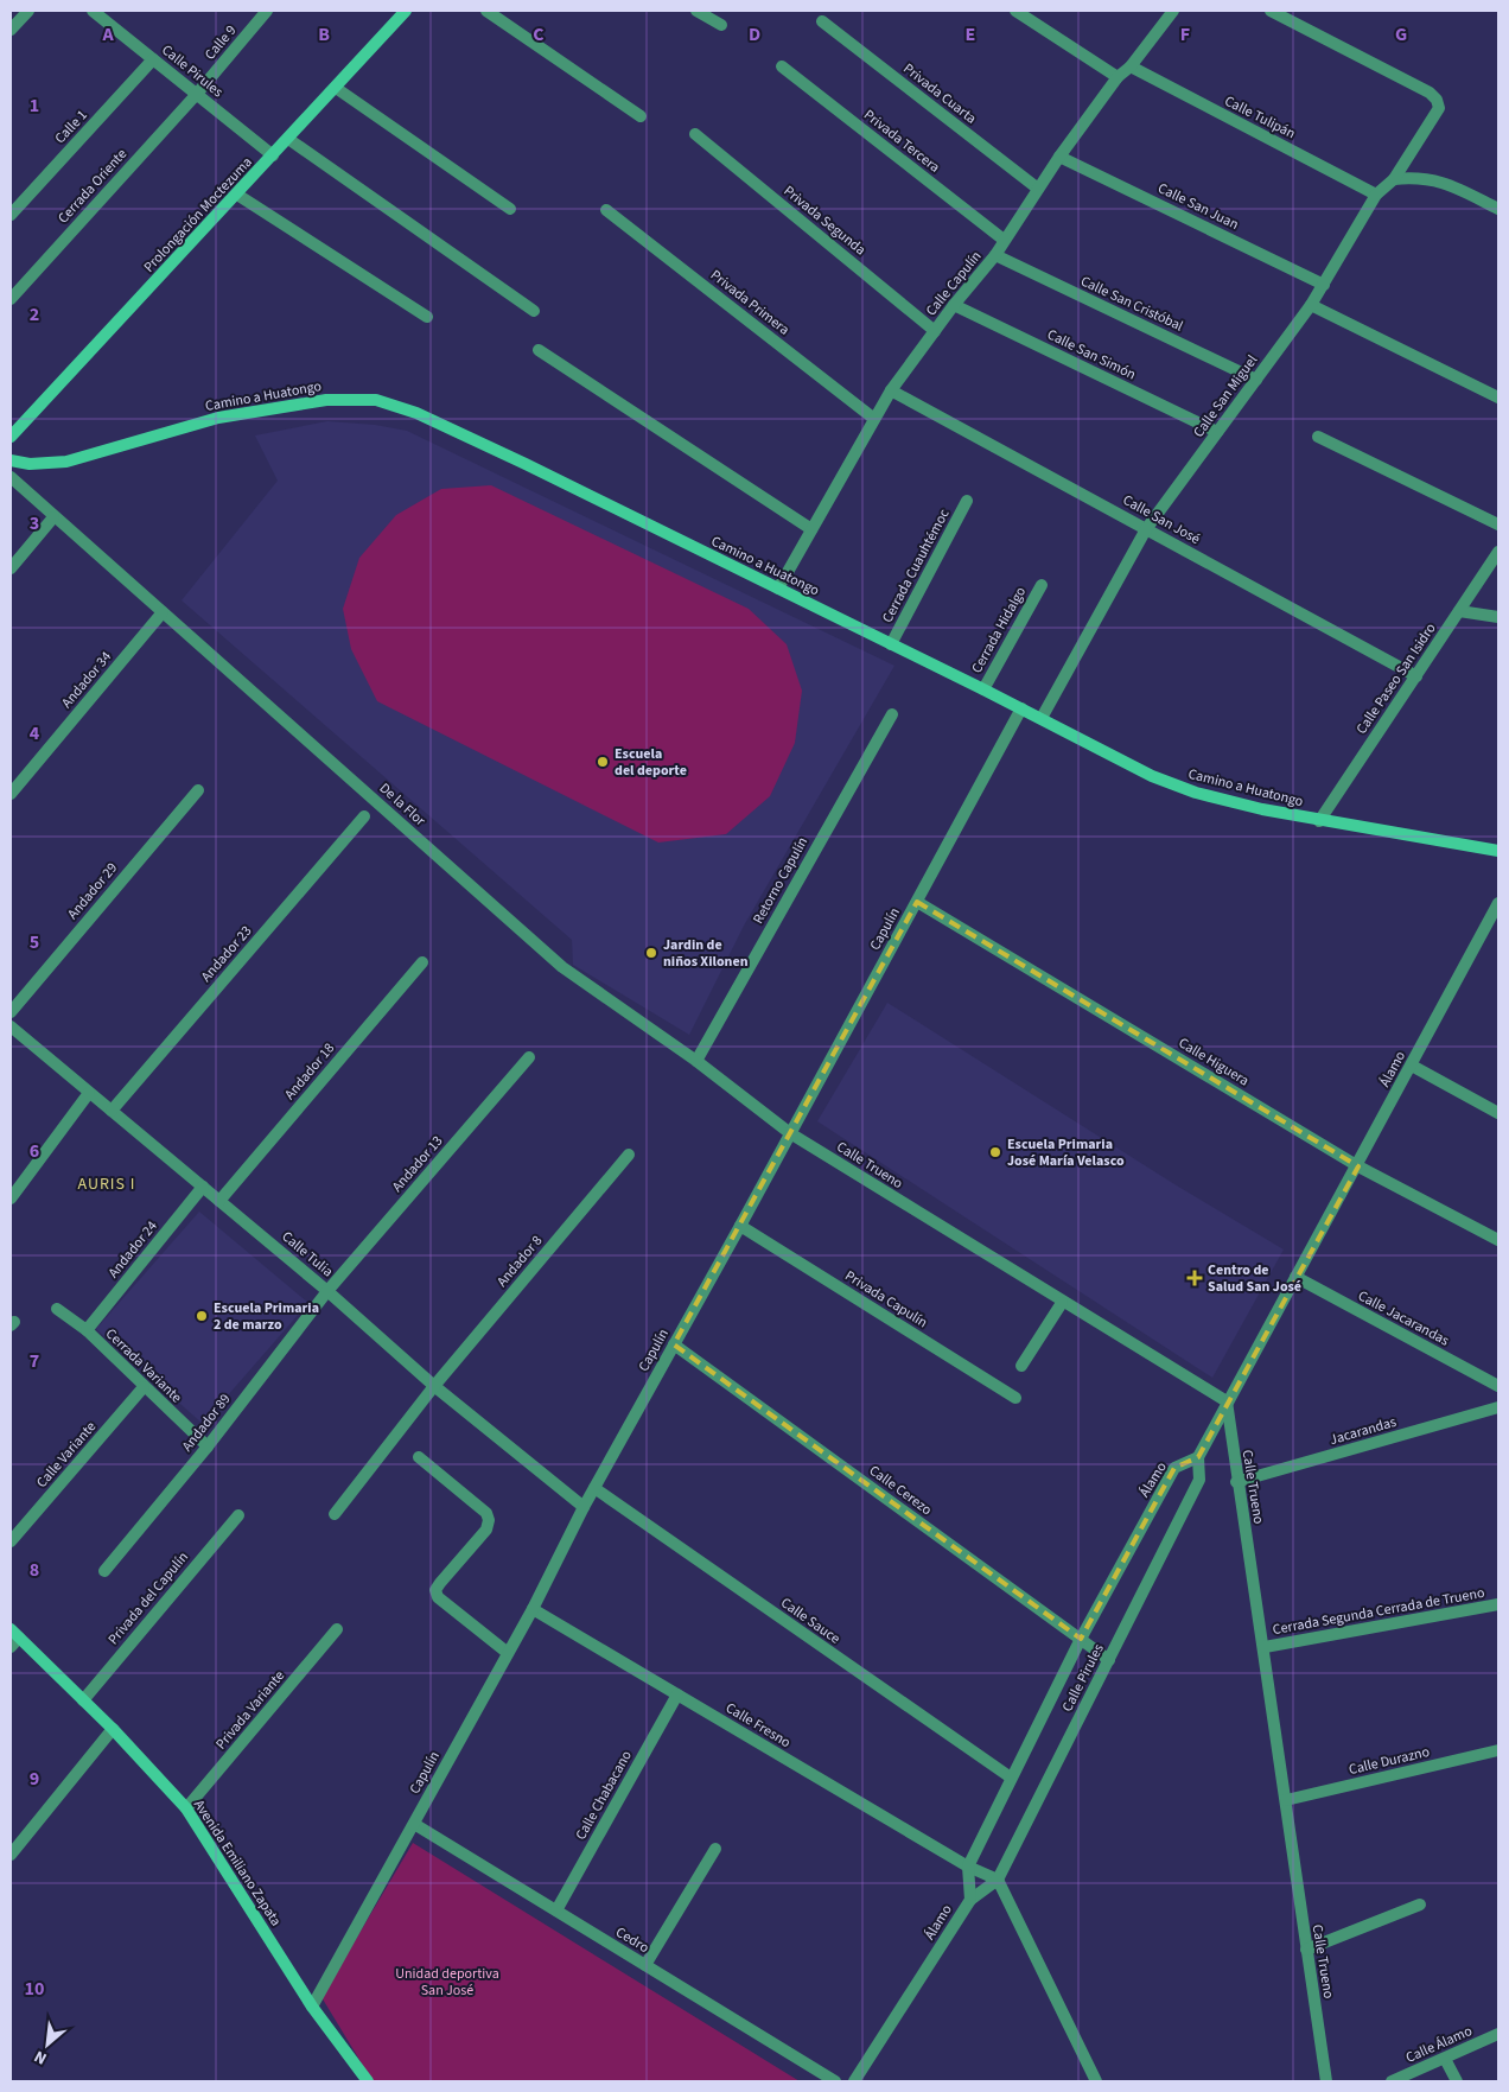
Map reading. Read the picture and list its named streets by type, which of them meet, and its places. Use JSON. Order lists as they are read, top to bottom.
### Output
{
  "streets": {
    "main road": ["Prolongación Moctezuma", "Camino a Huatongo", "Avenida Emiliano Zapata"],
    "street": [
      "Calle 9",
      "Calle Pirules",
      "Privada Cuarta",
      "Calle Tulipán",
      "Calle 1",
      "Privada Tercera",
      "Cerrada Oriente",
      "Calle San Juan",
      "Privada Segunda",
      "Calle Capulín",
      "Privada Primera",
      "Calle San Cristóbal",
      "Calle San Simón",
      "Calle San Miguel",
      "Calle San José",
      "Cerrada Cuauhtémoc",
      "Cerrada Hidalgo",
      "Calle Paseo San Isidro",
      "Andador 34",
      "De la Flor",
      "Retorno Capulín",
      "Andador 29",
      "Capulín",
      "Andador 23",
      "Calle Higuera",
      "Álamo",
      "Andador 18",
      "Andador 13",
      "Calle Trueno",
      "Andador 24",
      "Calle Tulia",
      "Andador 8",
      "Privada Capulín",
      "Calle Jacarandas",
      "Cerrada Variante",
      "Andador 89",
      "Jacarandas",
      "Calle Variante",
      "Calle Cerezo",
      "Privada del Capulín",
      "Cerrada Segunda Cerrada de Trueno",
      "Calle Sauce",
      "Privada Variante",
      "Calle Fresno",
      "Calle Durazno",
      "Calle Chabacano",
      "Cedro",
      "Calle Álamo"
    ]
  },
  "crossings": [
    ["Calle 9", "Calle Pirules"],
    ["Calle 9", "Cerrada Oriente"],
    ["Calle Pirules", "Calle 1"],
    ["Calle Pirules", "Cerrada Oriente"],
    ["Calle Pirules", "Prolongación Moctezuma"],
    ["Calle Pirules", "Álamo"],
    ["Calle Pirules", "Calle Cerezo"],
    ["Calle Pirules", "Calle Fresno"],
    ["Privada Cuarta", "Calle Capulín"],
    ["Calle Tulipán", "Calle Capulín"],
    ["Calle Tulipán", "Calle San Miguel"],
    ["Privada Tercera", "Calle Capulín"],
    ["Calle San Juan", "Calle Capulín"],
    ["Calle San Juan", "Calle San Miguel"],
    ["Privada Segunda", "Calle Capulín"],
    ["Calle Capulín", "Privada Primera"],
    ["Calle Capulín", "Calle San Cristóbal"],
    ["Calle Capulín", "Calle San Simón"],
    ["Calle Capulín", "Camino a Huatongo"],
    ["Calle Capulín", "Calle San José"],
    ["Calle San Cristóbal", "Calle San Miguel"],
    ["Calle San Simón", "Calle San Miguel"],
    ["Camino a Huatongo", "Calle San Miguel"],
    ["Camino a Huatongo", "Cerrada Cuauhtémoc"],
    ["Camino a Huatongo", "Cerrada Hidalgo"],
    ["Camino a Huatongo", "Calle Paseo San Isidro"],
    ["Camino a Huatongo", "Capulín"],
    ["Calle San Miguel", "Calle San José"],
    ["Calle San José", "Calle Paseo San Isidro"],
    ["Andador 34", "De la Flor"],
    ["De la Flor", "Retorno Capulín"],
    ["De la Flor", "Capulín"],
    ["De la Flor", "Calle Trueno"],
    ["Capulín", "Calle Higuera"],
    ["Capulín", "Calle Trueno"],
    ["Capulín", "Calle Tulia"],
    ["Capulín", "Privada Capulín"],
    ["Capulín", "Calle Cerezo"],
    ["Capulín", "Calle Sauce"],
    ["Capulín", "Calle Fresno"],
    ["Capulín", "Avenida Emiliano Zapata"],
    ["Capulín", "Cedro"],
    ["Andador 23", "Calle Tulia"],
    ["Calle Higuera", "Álamo"],
    ["Álamo", "Calle Trueno"],
    ["Álamo", "Calle Jacarandas"],
    ["Álamo", "Calle Cerezo"],
    ["Álamo", "Calle Sauce"],
    ["Álamo", "Calle Fresno"],
    ["Andador 18", "Calle Tulia"],
    ["Andador 13", "Calle Tulia"],
    ["Andador 13", "Andador 89"],
    ["Calle Trueno", "Jacarandas"],
    ["Calle Trueno", "Cerrada Segunda Cerrada de Trueno"],
    ["Calle Trueno", "Calle Durazno"],
    ["Andador 24", "Calle Tulia"],
    ["Andador 24", "Cerrada Variante"],
    ["Calle Tulia", "Andador 8"],
    ["Calle Tulia", "Andador 89"],
    ["Cerrada Variante", "Andador 89"],
    ["Cerrada Variante", "Calle Variante"],
    ["Privada del Capulín", "Avenida Emiliano Zapata"],
    ["Privada Variante", "Avenida Emiliano Zapata"],
    ["Calle Fresno", "Calle Chabacano"],
    ["Calle Chabacano", "Cedro"]
  ],
  "districts": ["AURIS I"],
  "parks": ["Unidad deportiva San José"],
  "places": {
    "other": [
      "Escuela del deporte",
      "Jardin de niños Xilonen",
      "Escuela Primaria José María Velasco",
      "Escuela Primaria 2 de marzo"
    ],
    "health": ["Centro de Salud San José"]
  },
  "north": "bottom left",
  "grid": {
    "columns": [
      "A",
      "B",
      "C",
      "D",
      "E",
      "F",
      "G"
    ],
    "rows": [
      "1",
      "2",
      "3",
      "4",
      "5",
      "6",
      "7",
      "8",
      "9",
      "10"
    ]
  }
}
